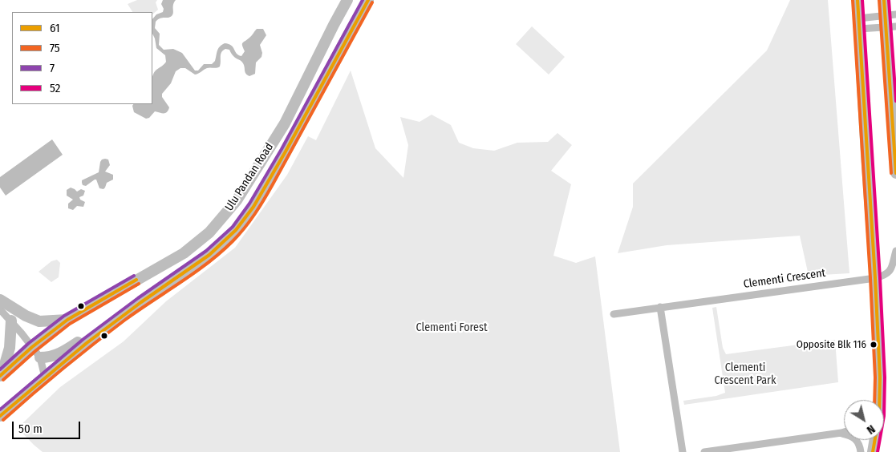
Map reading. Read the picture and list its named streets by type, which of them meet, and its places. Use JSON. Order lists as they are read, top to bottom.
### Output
{
  "streets": {
    "main road": ["Ulu Pandan Road"],
    "street": ["Clementi Crescent"]
  },
  "parks": ["Clementi Forest", "Clementi Crescent Park"],
  "places": ["Opposite Blk 116"],
  "lines": [
    "transit line 61",
    "transit line 75",
    "transit line 7",
    "transit line 52"
  ],
  "legend": [
    "61",
    "75",
    "7",
    "52"
  ],
  "scale_bar": "50 m",
  "north": "bottom right"
}
